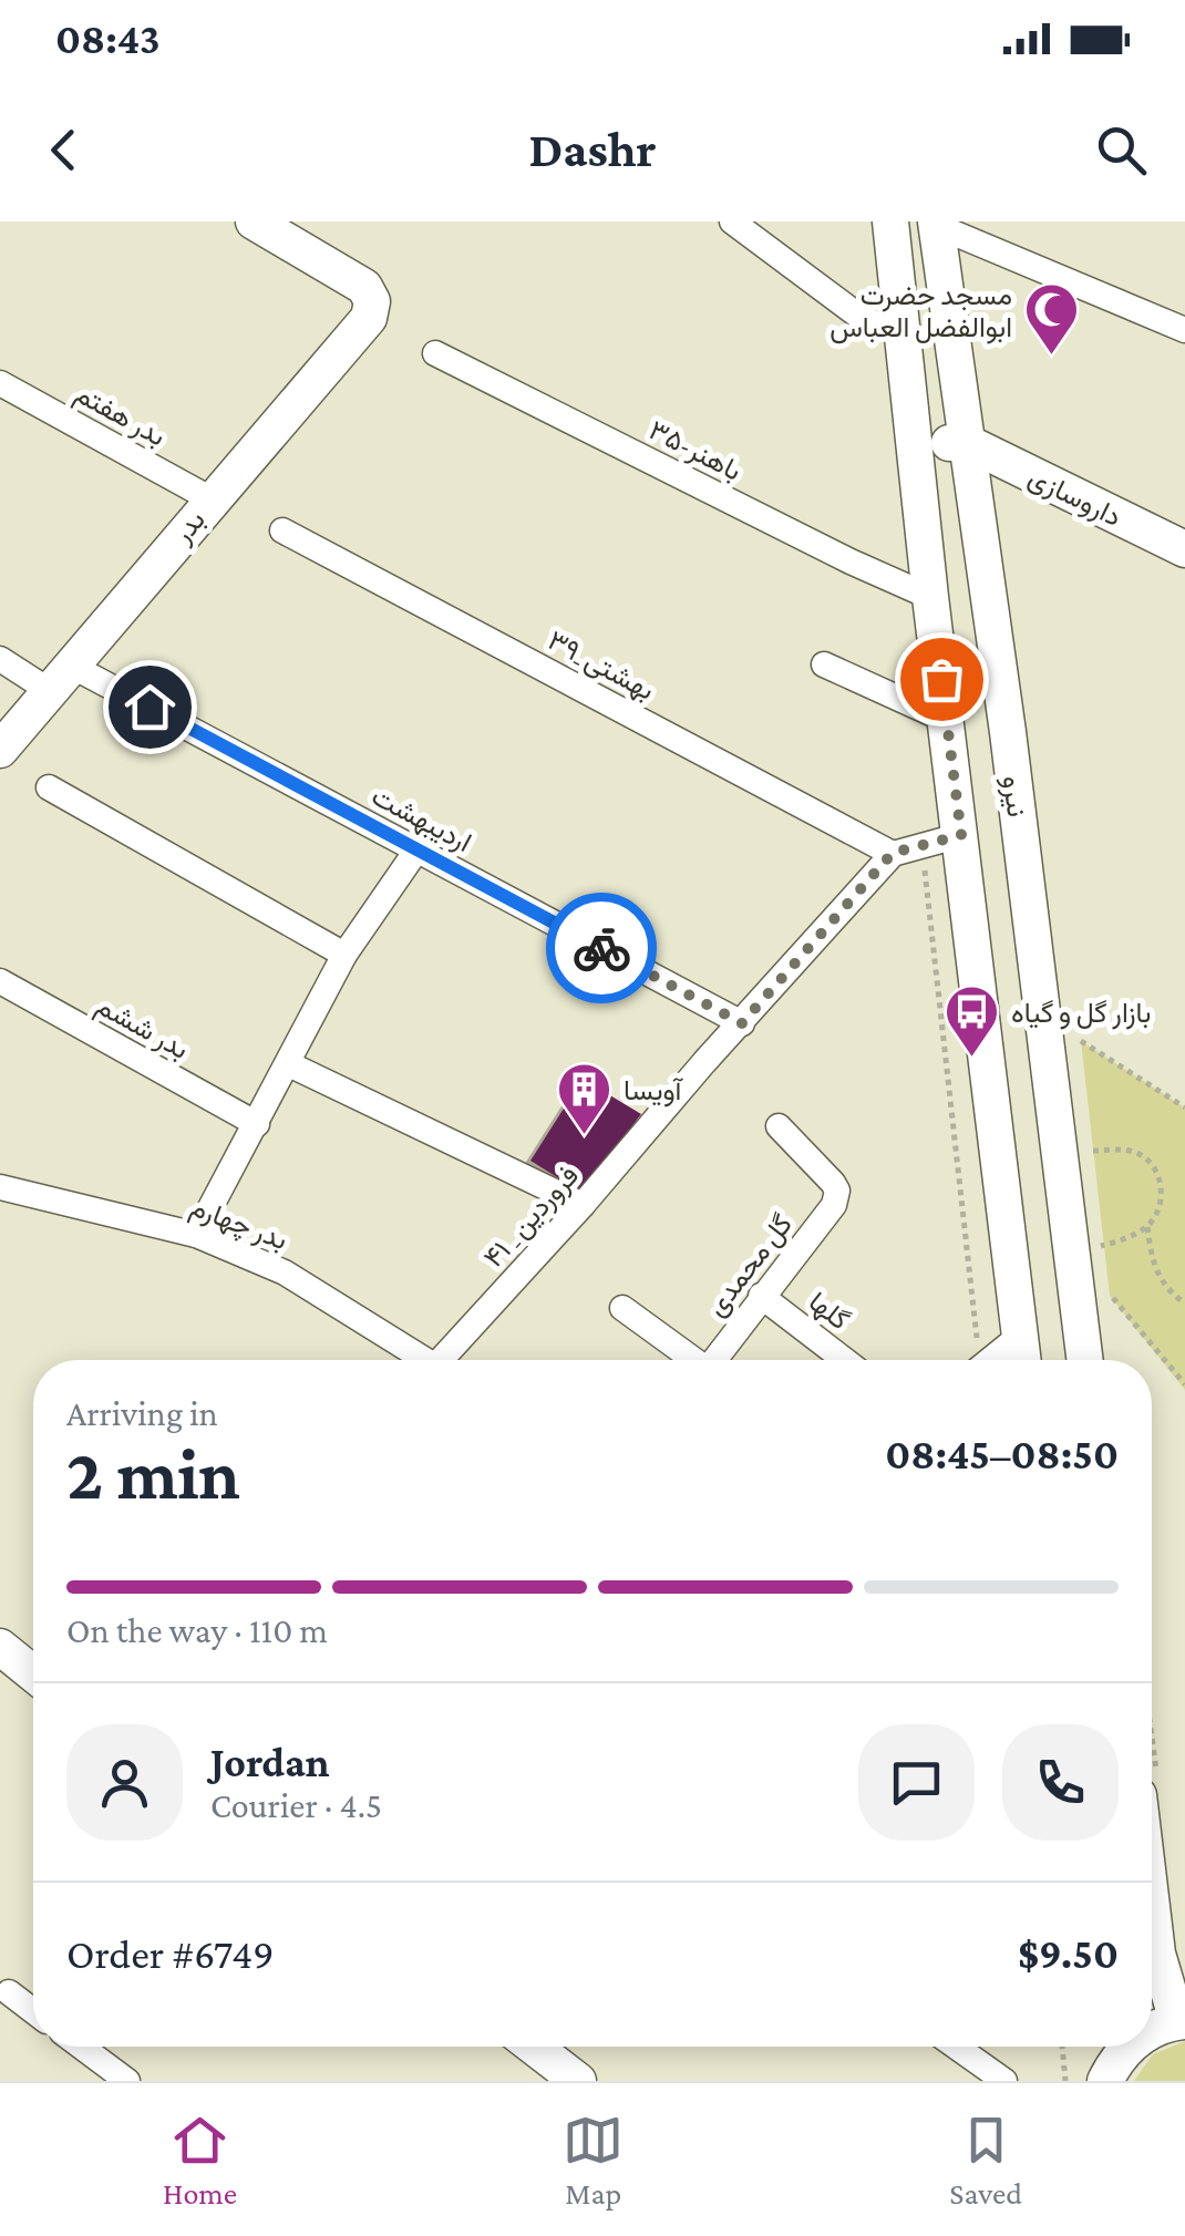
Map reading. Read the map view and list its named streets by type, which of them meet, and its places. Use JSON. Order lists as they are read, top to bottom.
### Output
{
  "streets": {
    "main road": ["داروسازی", "بدر", "نیرو"],
    "street": [
      "بدر هفتم",
      "۳۵-باهنر",
      "۳۹_بهشتی",
      "اردیبهشت",
      "بدر ششم",
      "۴۱ _فروردین",
      "بدر چهارم",
      "گل محمدی",
      "گلها"
    ]
  },
  "crossings": [
    ["بدر هفتم", "بدر"],
    ["داروسازی", "نیرو"],
    ["بدر", "اردیبهشت"],
    ["۳۹_بهشتی", "۴۱ _فروردین"],
    ["اردیبهشت", "۴۱ _فروردین"],
    ["گل محمدی", "گلها"]
  ],
  "places": {
    "mosque": ["مسجد حضرت ابوالفضل العباس"],
    "bus stop": ["بازار گل و گیاه"],
    "building": ["آویسا"]
  },
  "page": {
    "status": "08:43",
    "header": "Dashr",
    "heading": ["2 min", "Arriving in", "08:45–08:50"],
    "panel": [
      "Jordan",
      "Courier · 4.5",
      "Order #6749",
      "$9.50"
    ],
    "bar": "On the way · 110 m",
    "tabs": ["Home", "Map", "Saved"]
  }
}
